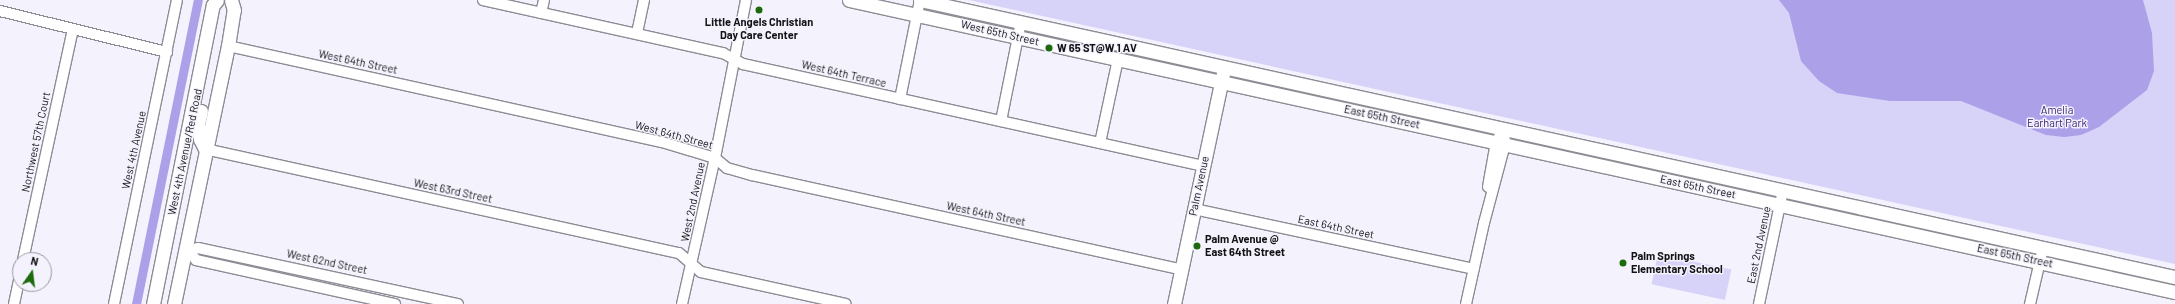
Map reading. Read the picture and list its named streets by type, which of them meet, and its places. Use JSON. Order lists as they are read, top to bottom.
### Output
{
  "streets": {
    "main road": [
      "West 65th Street",
      "East 65th Street",
      "West 4th Avenue/Red Road",
      "Palm Avenue"
    ],
    "street": [
      "West 64th Street",
      "West 64th Terrace",
      "Northwest 57th Court",
      "West 4th Avenue",
      "West 63rd Street",
      "West 2nd Avenue",
      "East 64th Street",
      "East 2nd Avenue",
      "West 62nd Street"
    ]
  },
  "crossings": [
    ["West 65th Street", "East 65th Street"],
    ["West 65th Street", "Palm Avenue"],
    ["West 64th Street", "West 4th Avenue/Red Road"],
    ["West 64th Street", "Palm Avenue"],
    ["West 64th Street", "West 2nd Avenue"],
    ["West 64th Terrace", "Palm Avenue"],
    ["West 64th Terrace", "West 2nd Avenue"],
    ["East 65th Street", "Palm Avenue"],
    ["East 65th Street", "East 2nd Avenue"],
    ["West 4th Avenue/Red Road", "West 63rd Street"],
    ["West 4th Avenue/Red Road", "West 62nd Street"],
    ["Palm Avenue", "East 64th Street"],
    ["West 63rd Street", "West 2nd Avenue"]
  ],
  "parks": ["Amelia Earhart Park"],
  "places": [
    "Little Angels Christian Day Care Center",
    "W 65 ST@W 1 AV",
    "Palm Avenue @ East 64th Street",
    "Palm Springs Elementary School"
  ],
  "north": "top"
}
